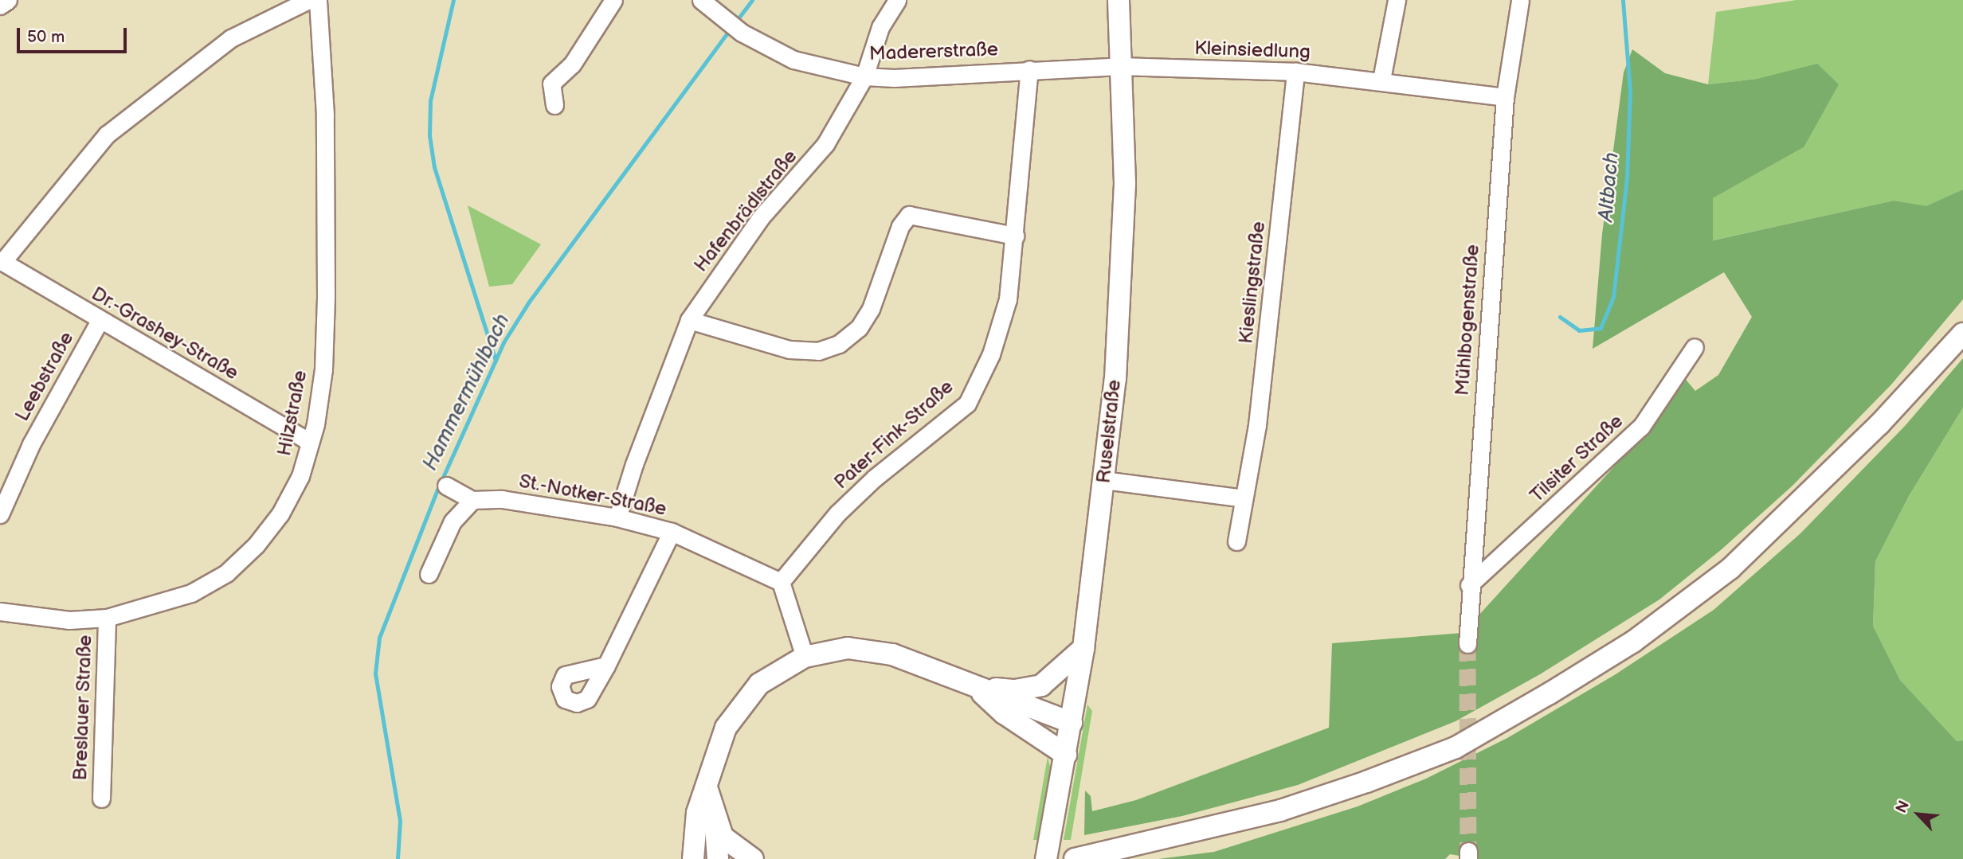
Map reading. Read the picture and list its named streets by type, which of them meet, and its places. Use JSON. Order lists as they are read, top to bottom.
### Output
{
  "streets": {
    "main road": ["Ruselstraße"],
    "street": [
      "Kleinsiedlung",
      "Madererstraße",
      "Hafenbrädlstraße",
      "Kieslingstraße",
      "Mühlbogenstraße",
      "Dr.-Grashey-Straße",
      "Leebstraße",
      "Hilzstraße",
      "Pater-Fink-Straße",
      "Tilsiter Straße",
      "St.-Notker-Straße",
      "Breslauer Straße"
    ]
  },
  "crossings": [
    ["Kleinsiedlung", "Madererstraße"],
    ["Kleinsiedlung", "Kieslingstraße"],
    ["Kleinsiedlung", "Mühlbogenstraße"],
    ["Kleinsiedlung", "Ruselstraße"],
    ["Madererstraße", "Hafenbrädlstraße"],
    ["Madererstraße", "Ruselstraße"],
    ["Madererstraße", "Pater-Fink-Straße"],
    ["Hafenbrädlstraße", "St.-Notker-Straße"],
    ["Mühlbogenstraße", "Tilsiter Straße"],
    ["Dr.-Grashey-Straße", "Leebstraße"],
    ["Dr.-Grashey-Straße", "Hilzstraße"],
    ["Hilzstraße", "Breslauer Straße"],
    ["Pater-Fink-Straße", "St.-Notker-Straße"]
  ],
  "water": ["Altbach", "Hammermühlbach"],
  "scale_bar": "50 m",
  "north": "top left"
}
